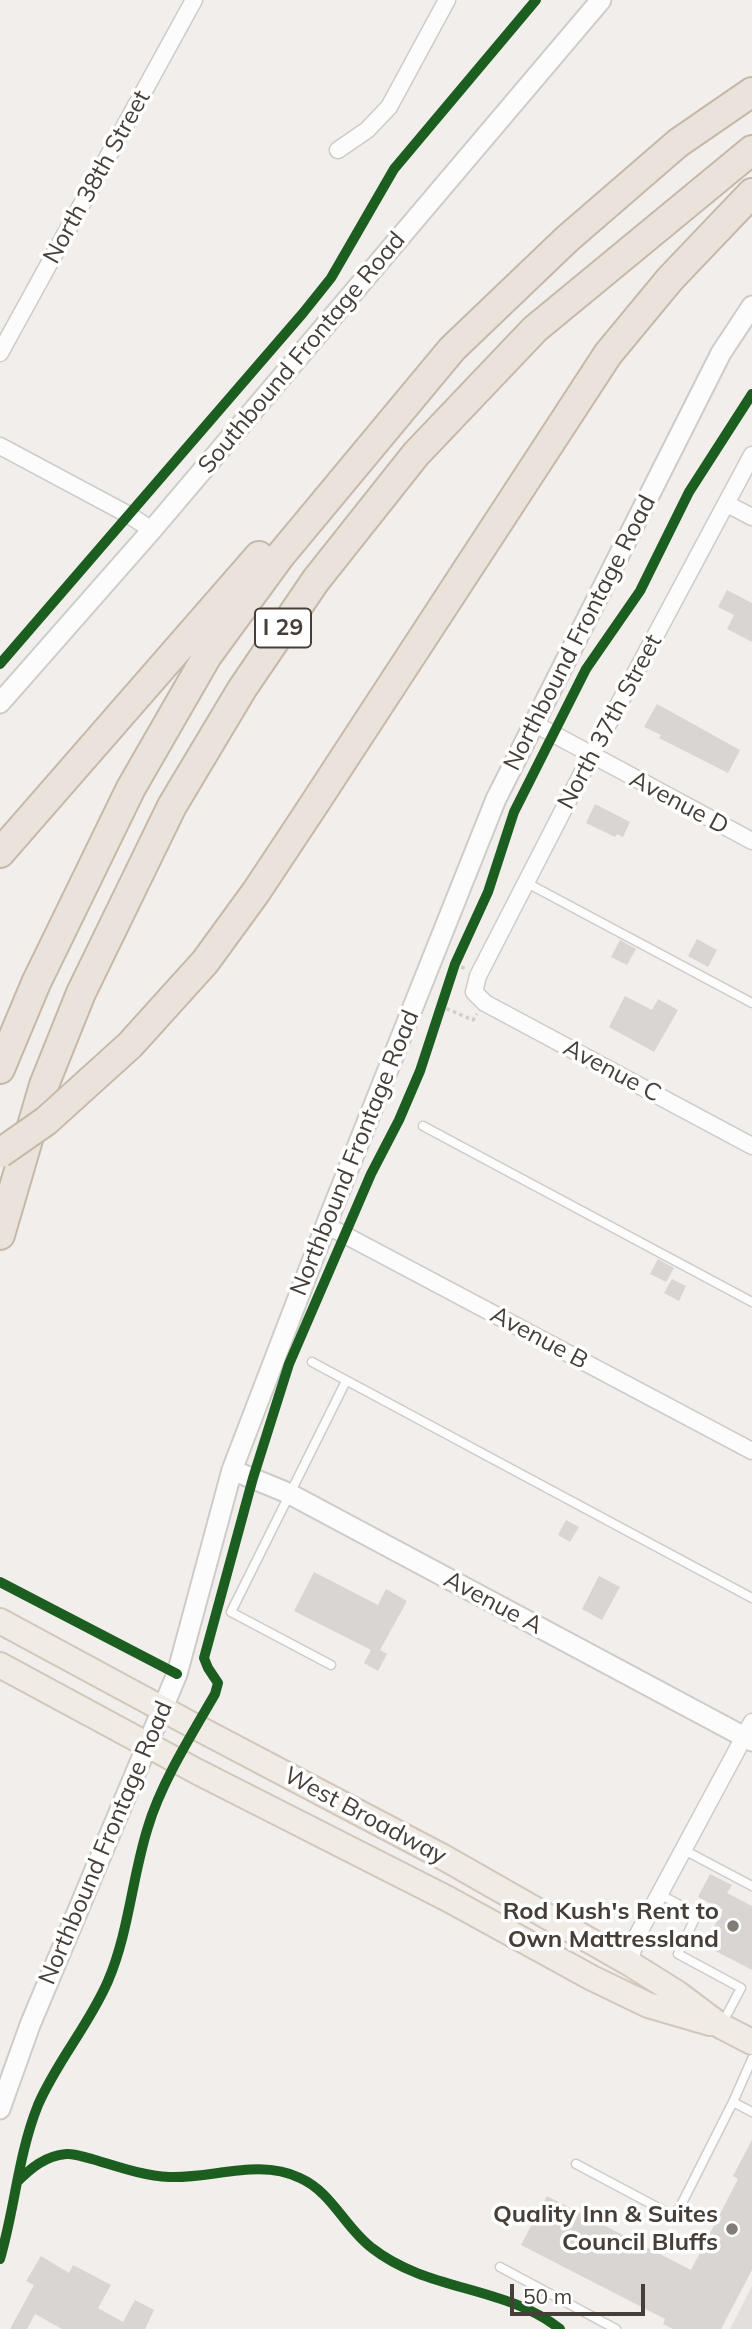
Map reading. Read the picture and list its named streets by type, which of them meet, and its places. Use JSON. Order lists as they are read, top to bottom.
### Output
{
  "streets": {
    "highway": ["I 29"],
    "main road": ["West Broadway"],
    "street": [
      "North 38th Street",
      "Southbound Frontage Road",
      "Northbound Frontage Road",
      "North 37th Street",
      "Avenue D",
      "Avenue C",
      "Avenue B",
      "Avenue A"
    ]
  },
  "crossings": [
    ["Northbound Frontage Road", "Avenue D"],
    ["Northbound Frontage Road", "Avenue B"],
    ["Northbound Frontage Road", "Avenue A"],
    ["Northbound Frontage Road", "West Broadway"],
    ["North 37th Street", "Avenue D"],
    ["North 37th Street", "Avenue C"]
  ],
  "places": ["Rod Kush's Rent to Own Mattressland", "Quality Inn & Suites Council Bluffs"],
  "scale_bar": "50 m"
}
